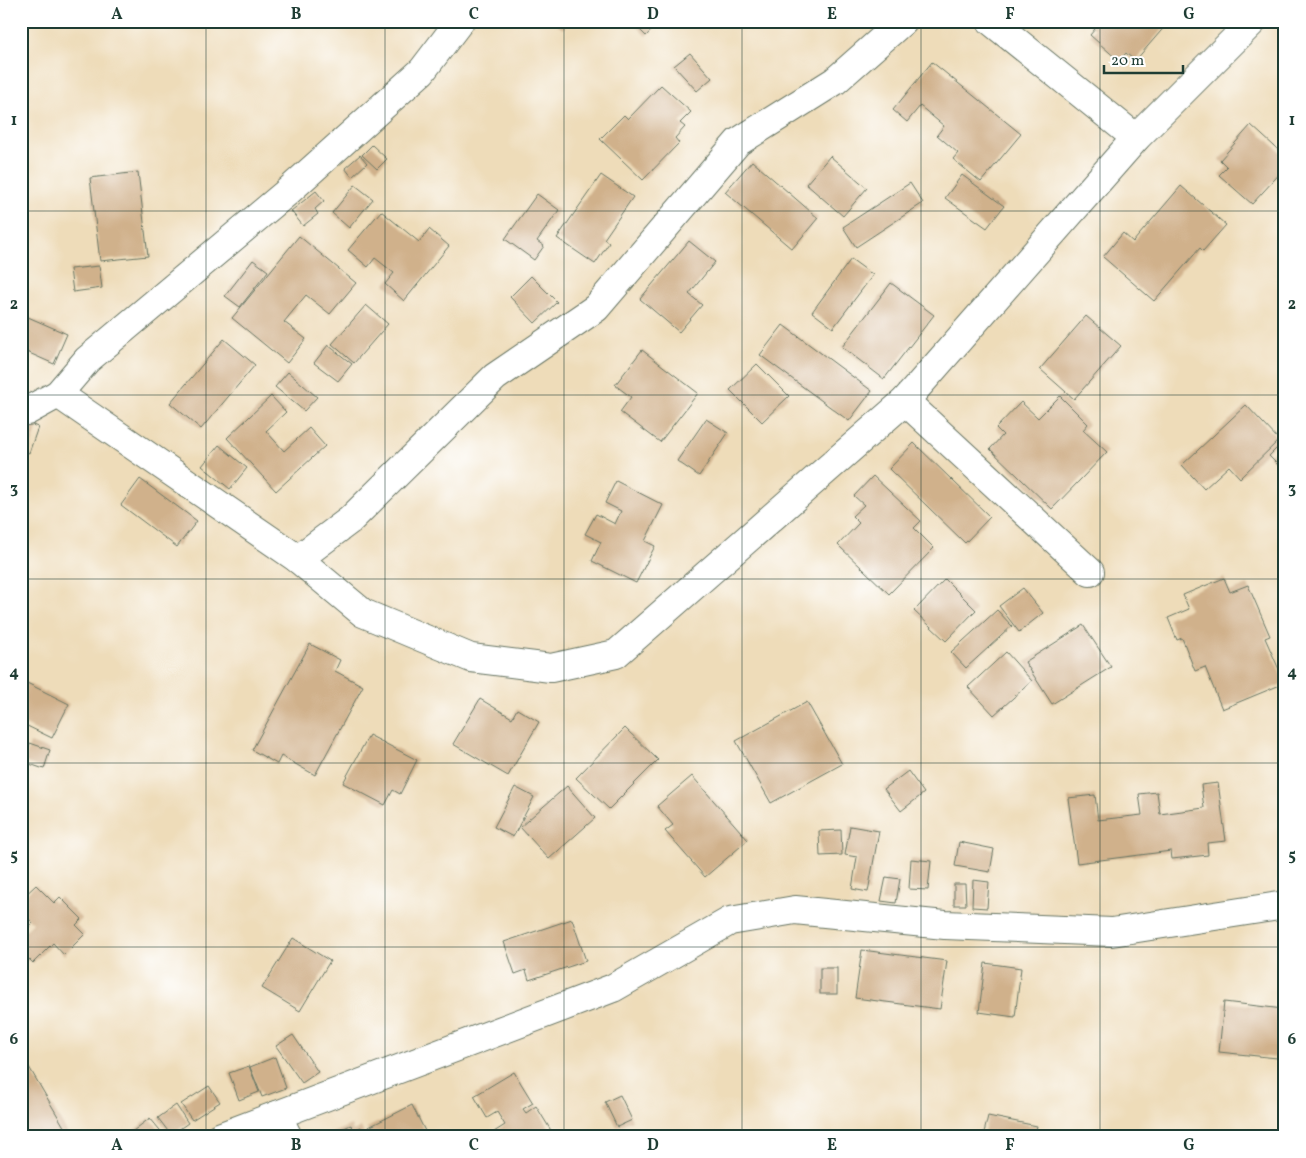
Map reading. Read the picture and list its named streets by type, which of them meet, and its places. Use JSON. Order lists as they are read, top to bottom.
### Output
{
  "scale_bar": "20 m",
  "grid": {
    "columns": [
      "A",
      "B",
      "C",
      "D",
      "E",
      "F",
      "G"
    ],
    "rows": [
      "1",
      "2",
      "3",
      "4",
      "5",
      "6"
    ]
  }
}
